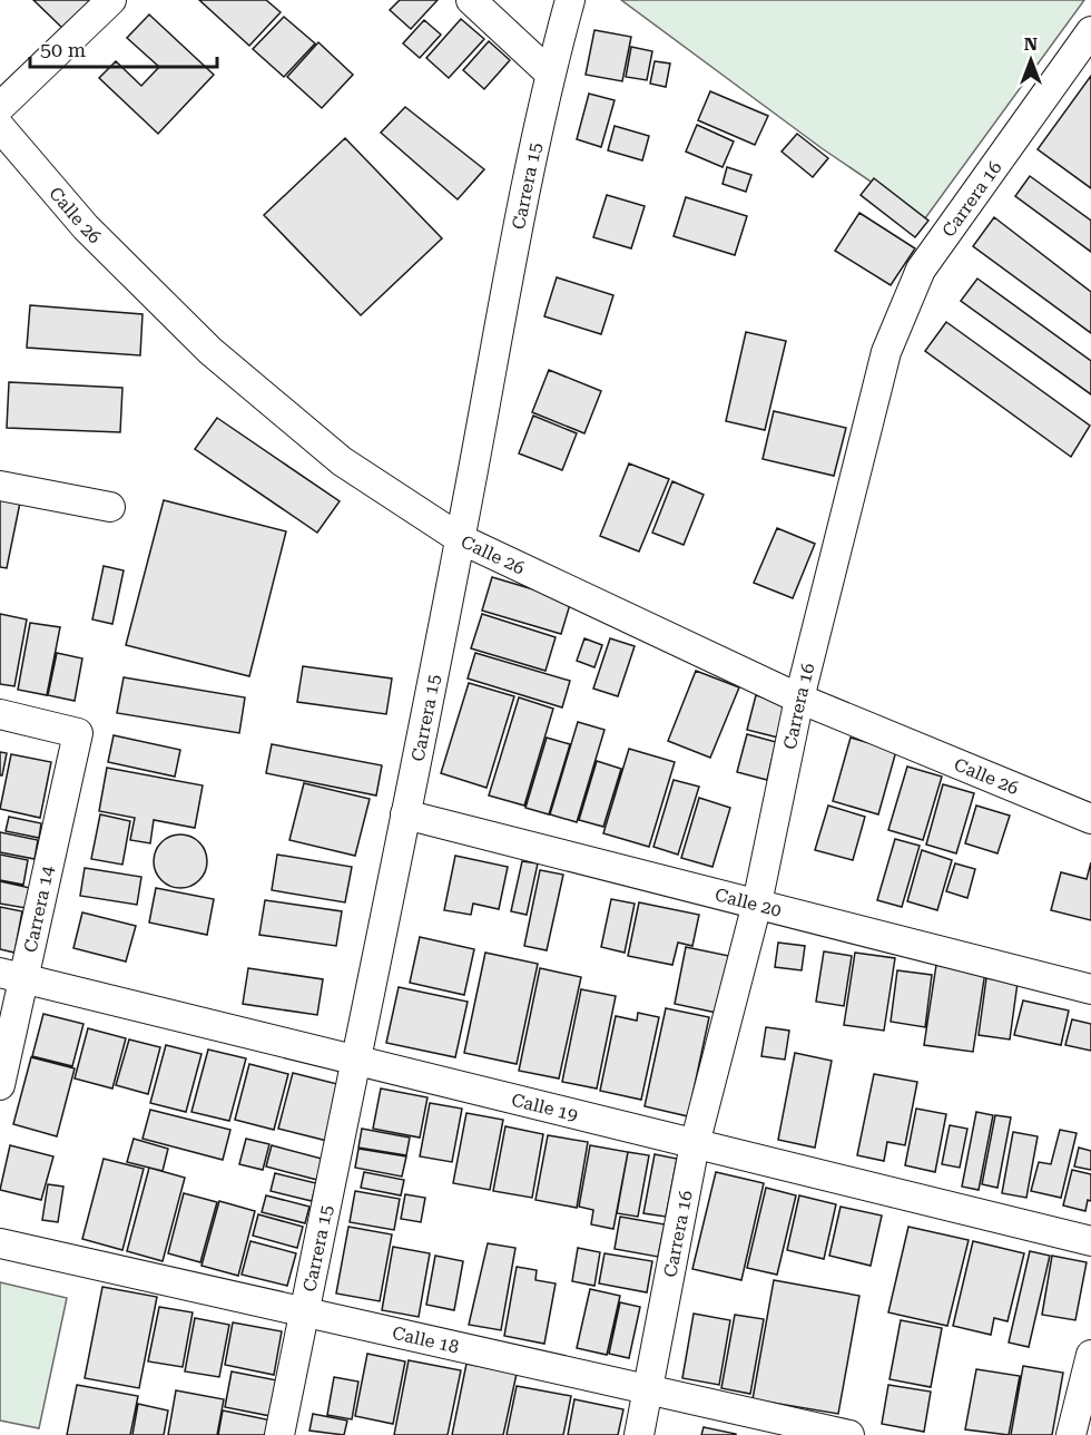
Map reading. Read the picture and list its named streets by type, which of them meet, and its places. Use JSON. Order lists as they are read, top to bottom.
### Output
{
  "streets": {
    "street": [
      "Carrera 15",
      "Carrera 16",
      "Calle 26",
      "Calle 20",
      "Carrera 14",
      "Calle 19",
      "Calle 18"
    ]
  },
  "crossings": [
    ["Carrera 15", "Calle 26"],
    ["Carrera 15", "Calle 20"],
    ["Carrera 15", "Calle 19"],
    ["Carrera 15", "Calle 18"],
    ["Carrera 16", "Calle 26"],
    ["Carrera 16", "Calle 20"],
    ["Carrera 16", "Calle 19"],
    ["Carrera 16", "Calle 18"],
    ["Carrera 14", "Calle 19"]
  ],
  "scale_bar": "50 m",
  "north": "top"
}
